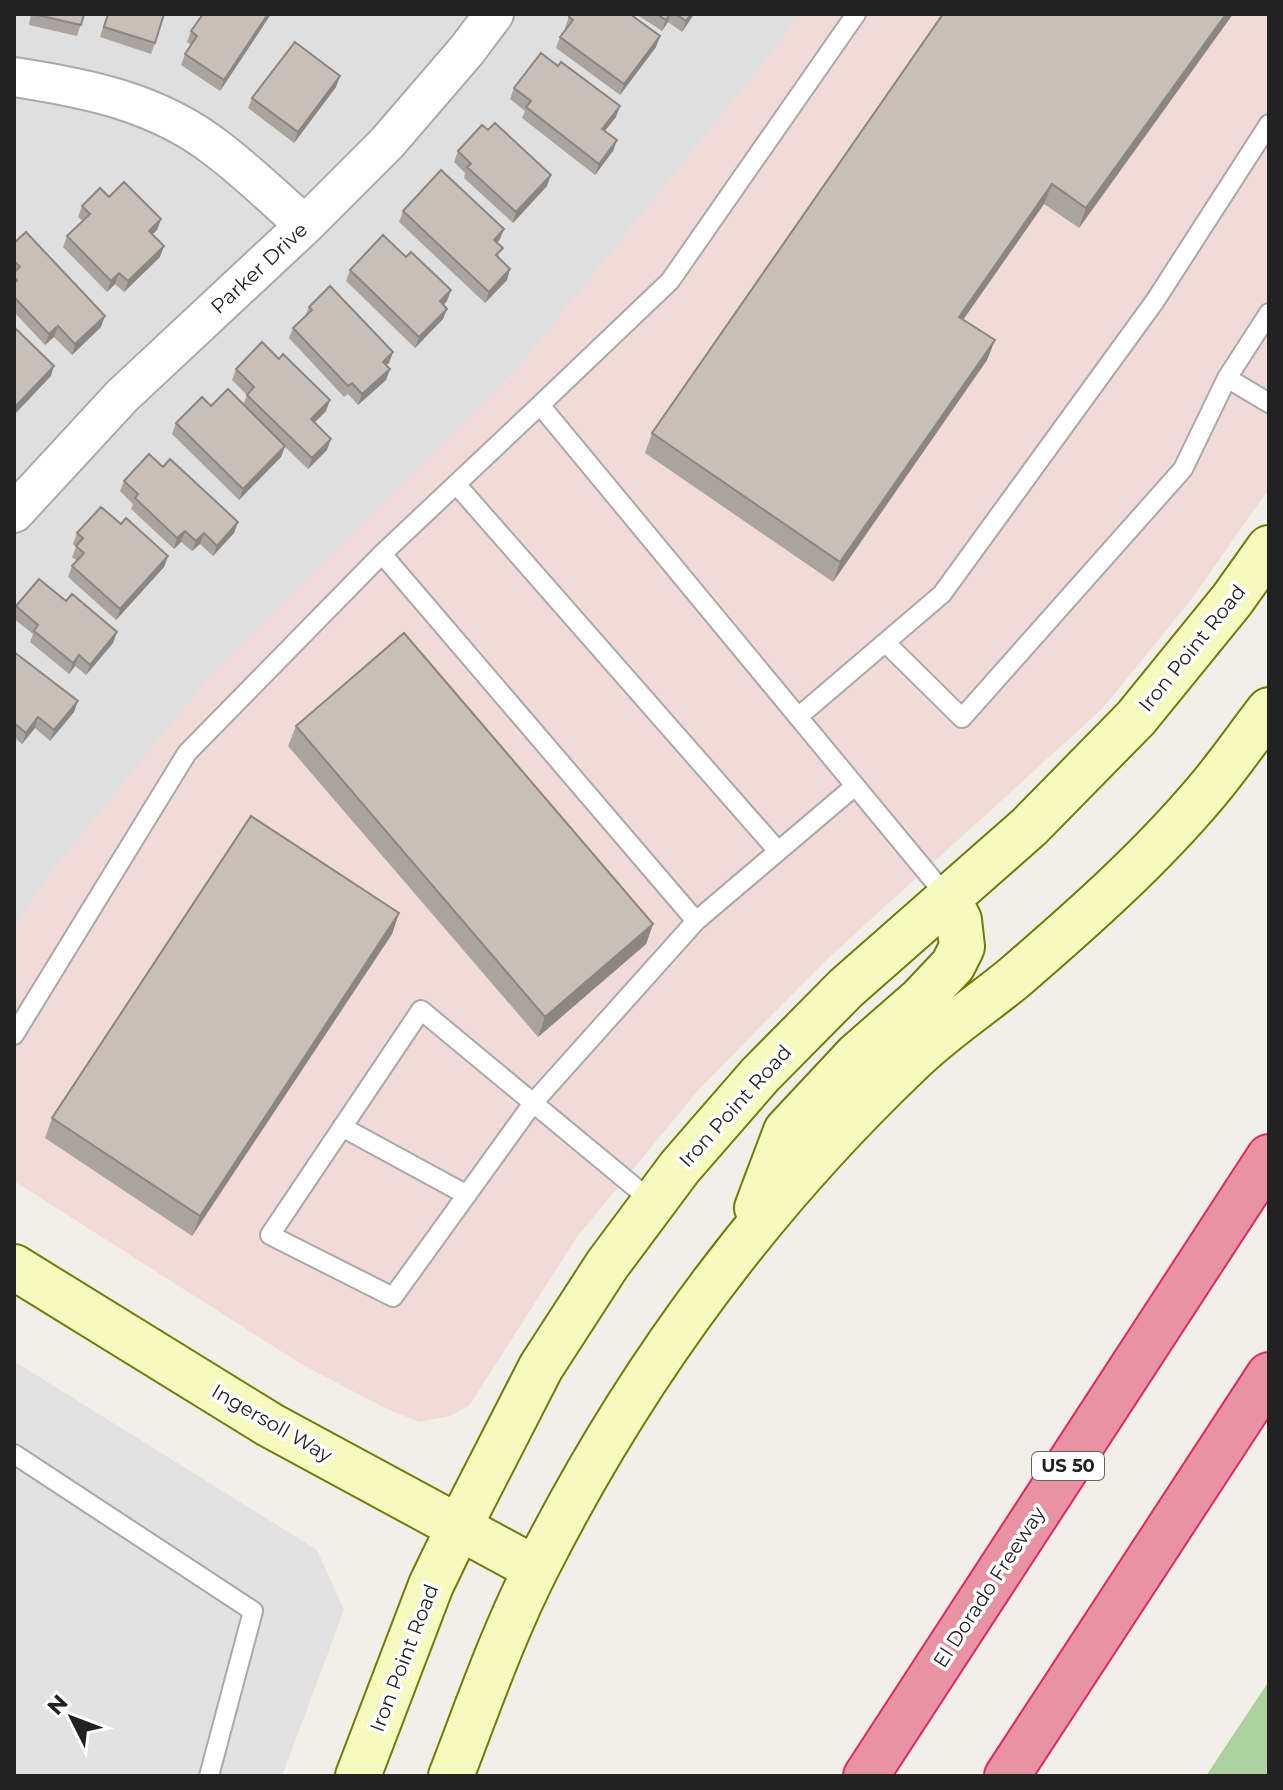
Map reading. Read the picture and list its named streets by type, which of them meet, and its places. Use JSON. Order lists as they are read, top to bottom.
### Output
{
  "streets": {
    "highway": ["US 50", "El Dorado Freeway"],
    "main road": ["Iron Point Road", "Ingersoll Way"],
    "street": ["Parker Drive"]
  },
  "crossings": [
    ["Iron Point Road", "Ingersoll Way"]
  ],
  "north": "top left"
}
